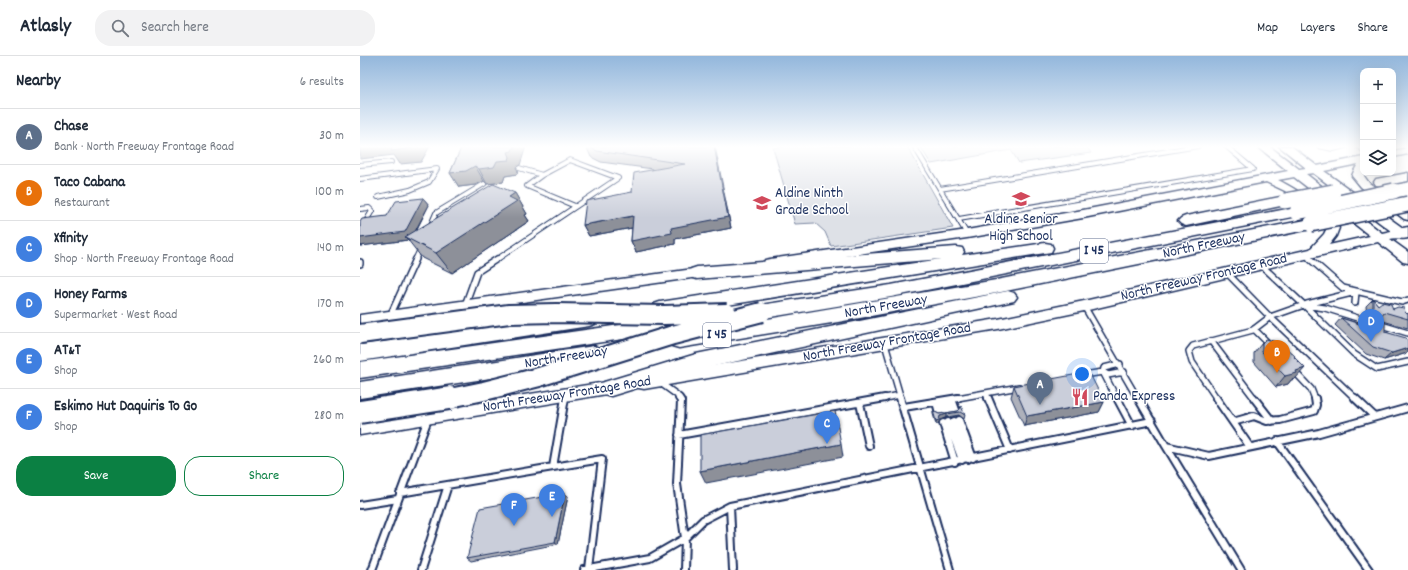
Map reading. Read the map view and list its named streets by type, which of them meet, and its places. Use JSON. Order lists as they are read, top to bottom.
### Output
{
  "streets": {
    "highway": ["North Freeway", "I 45"],
    "main road": ["North Freeway Frontage Road"]
  },
  "places": {
    "school or university": ["Aldine Senior High School", "Aldine Ninth Grade School"],
    "restaurant": ["Panda Express"]
  },
  "page": {
    "header": "Atlasly",
    "search": "Search here",
    "nav": ["Map", "Layers", "Share"],
    "heading": ["Nearby", "6 results"],
    "map_buttons": ["+", "−"],
    "list": [
      {
        "mark": "A",
        "name": "Chase",
        "note": "Bank · North Freeway Frontage Road",
        "value": "30 m"
      },
      {
        "mark": "B",
        "name": "Taco Cabana",
        "note": "Restaurant",
        "value": "100 m"
      },
      {
        "mark": "C",
        "name": "Xfinity",
        "note": "Shop · North Freeway Frontage Road",
        "value": "140 m"
      },
      {
        "mark": "D",
        "name": "Honey Farms",
        "note": "Supermarket · West Road",
        "value": "170 m"
      },
      {
        "mark": "E",
        "name": "AT&T",
        "note": "Shop",
        "value": "260 m"
      },
      {
        "mark": "F",
        "name": "Eskimo Hut Daquiris To Go",
        "note": "Shop",
        "value": "280 m"
      }
    ],
    "pins": [
      "D",
      "B",
      "A",
      "C",
      "E",
      "F"
    ],
    "buttons": ["Save", "Share"]
  }
}
